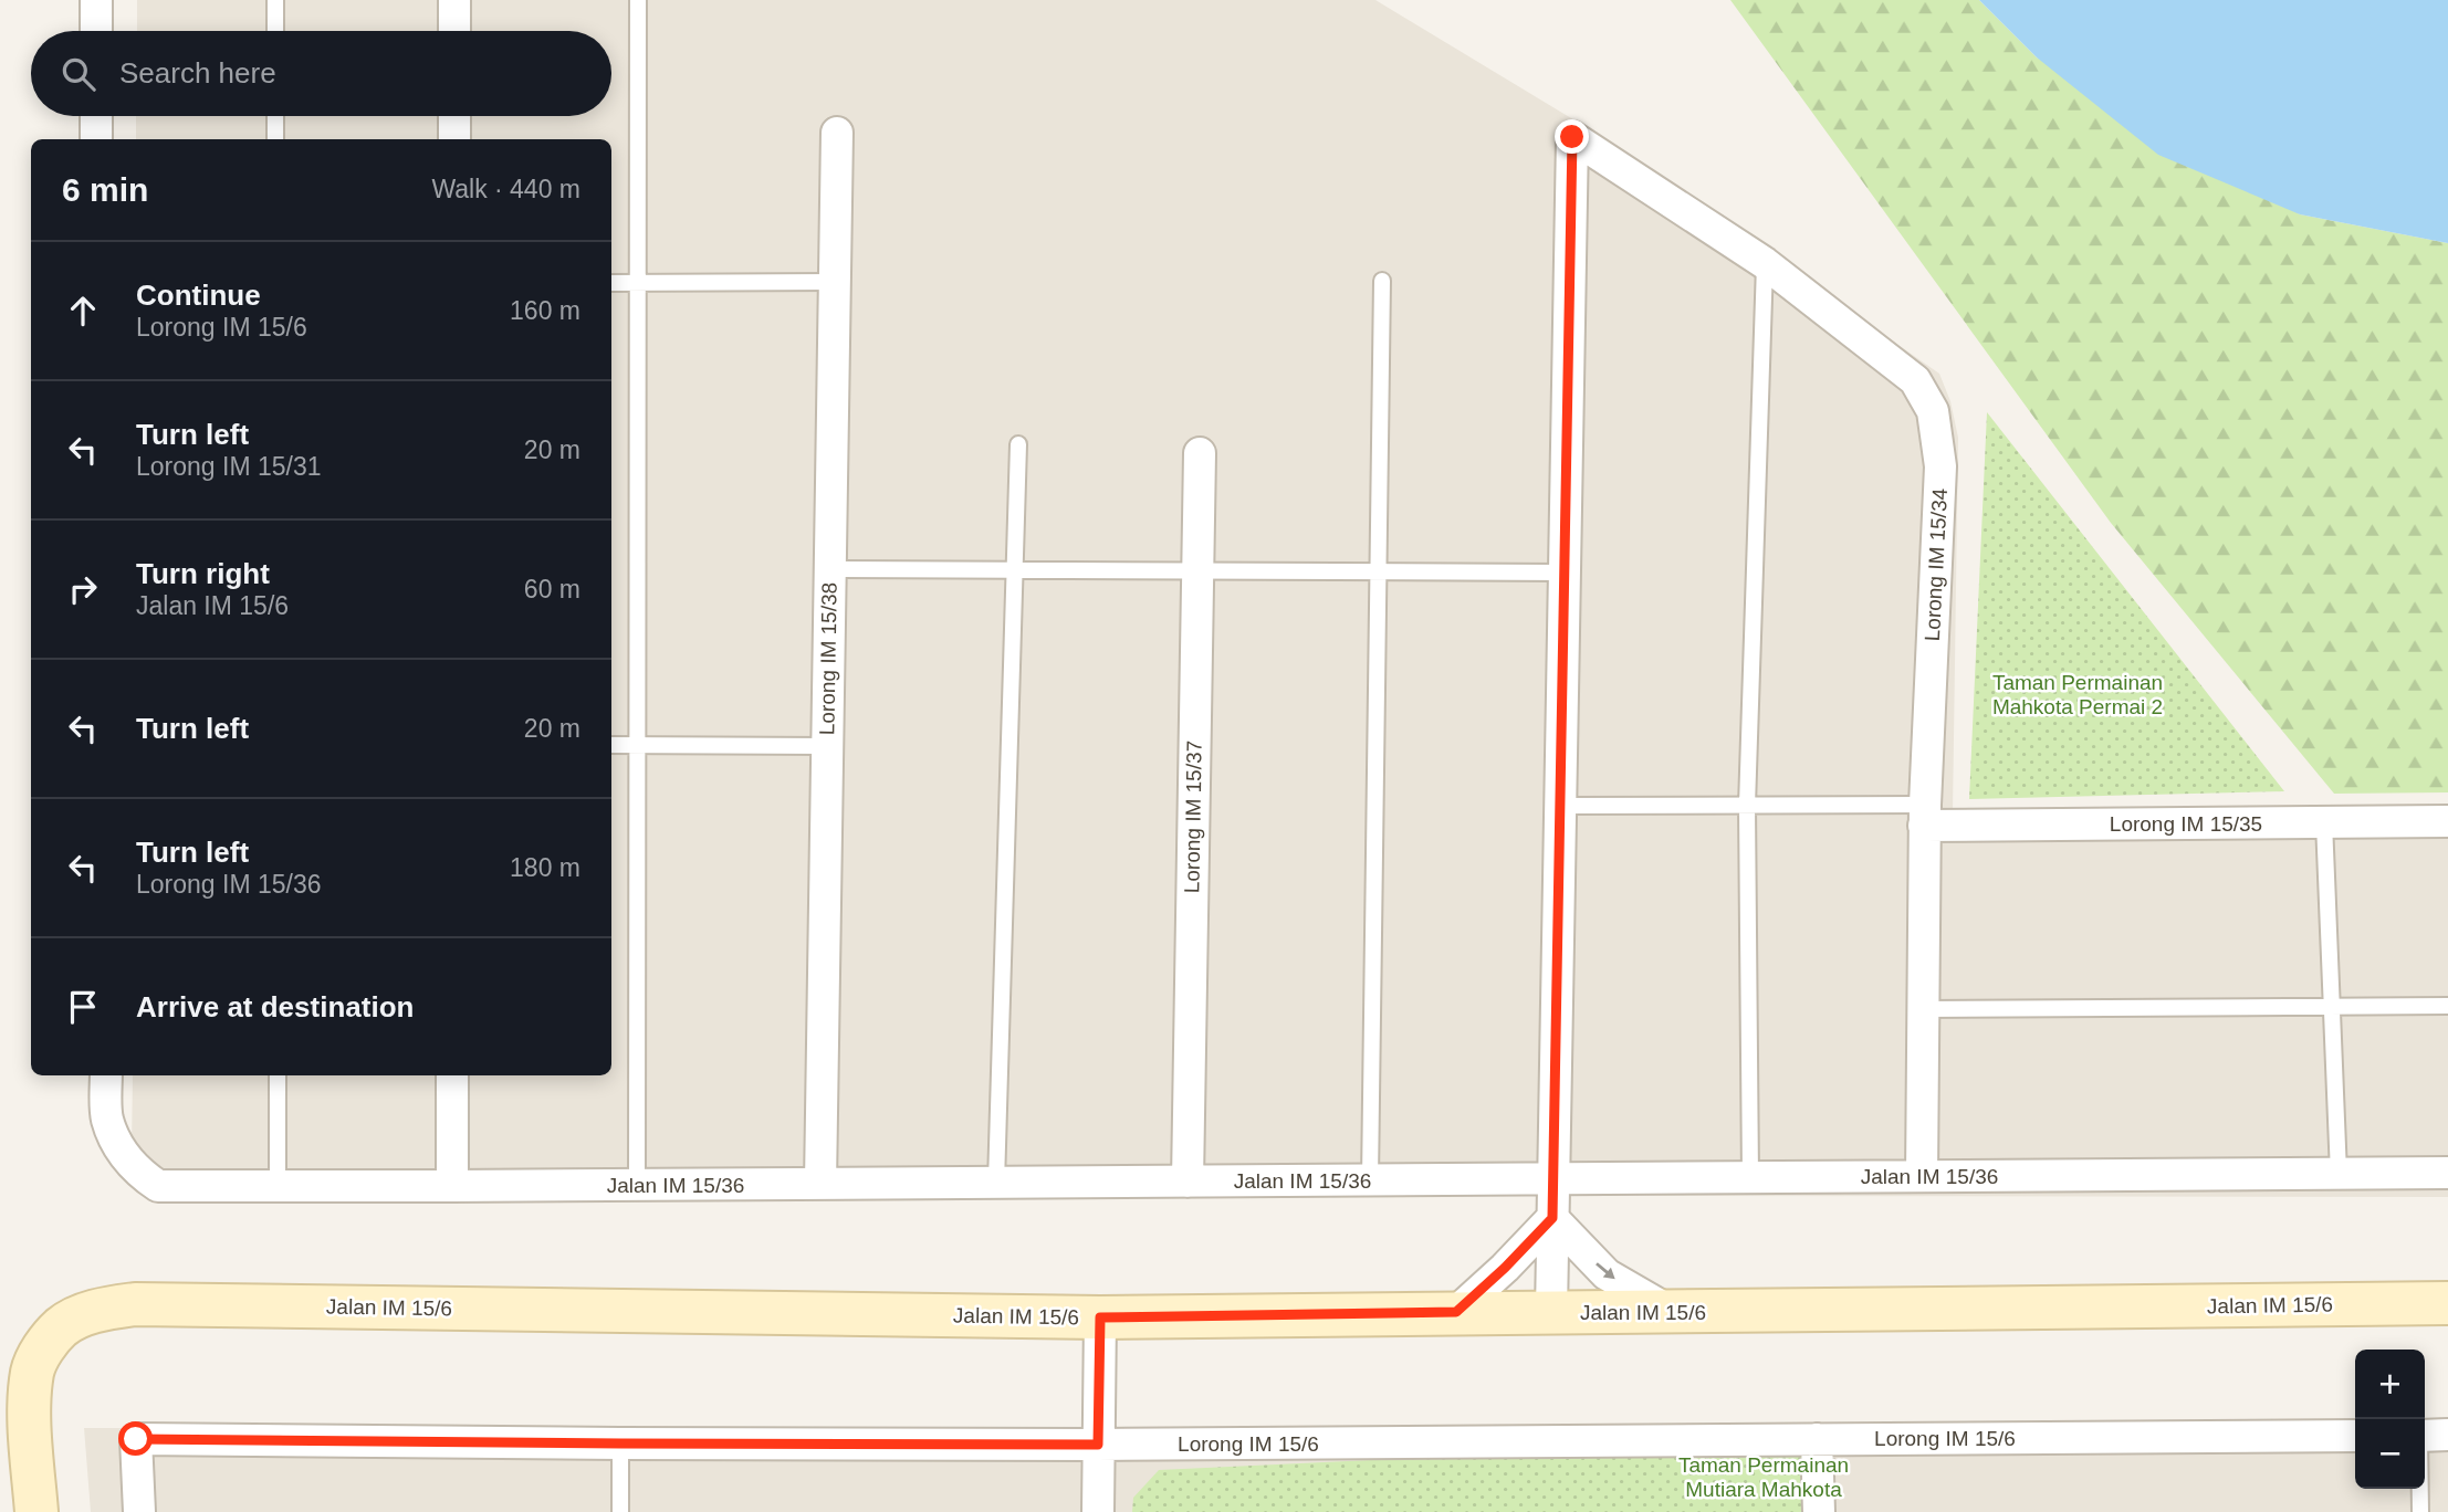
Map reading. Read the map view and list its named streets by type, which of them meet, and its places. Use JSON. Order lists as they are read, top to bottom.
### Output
{
  "streets": {
    "street": [
      "Lorong IM 15/34",
      "Lorong IM 15/38",
      "Lorong IM 15/37",
      "Lorong IM 15/35",
      "Jalan IM 15/36",
      "Jalan IM 15/6",
      "Lorong IM 15/6"
    ]
  },
  "crossings": [
    ["Lorong IM 15/34", "Lorong IM 15/35"],
    ["Lorong IM 15/34", "Jalan IM 15/36"],
    ["Lorong IM 15/38", "Jalan IM 15/36"],
    ["Lorong IM 15/37", "Jalan IM 15/36"]
  ],
  "parks": ["Taman Permainan Mahkota Permai 2", "Taman Permainan Mutiara Mahkota"],
  "page": {
    "search": "Search here",
    "heading": ["6 min", "Walk · 440 m"],
    "list": [
      ["Continue", "Lorong IM 15/6", "160 m"],
      ["Turn left", "Lorong IM 15/31", "20 m"],
      ["Turn right", "Jalan IM 15/6", "60 m"],
      ["Turn left", "20 m"],
      ["Turn left", "Lorong IM 15/36", "180 m"],
      "Arrive at destination"
    ],
    "map_buttons": ["+", "−"]
  }
}
